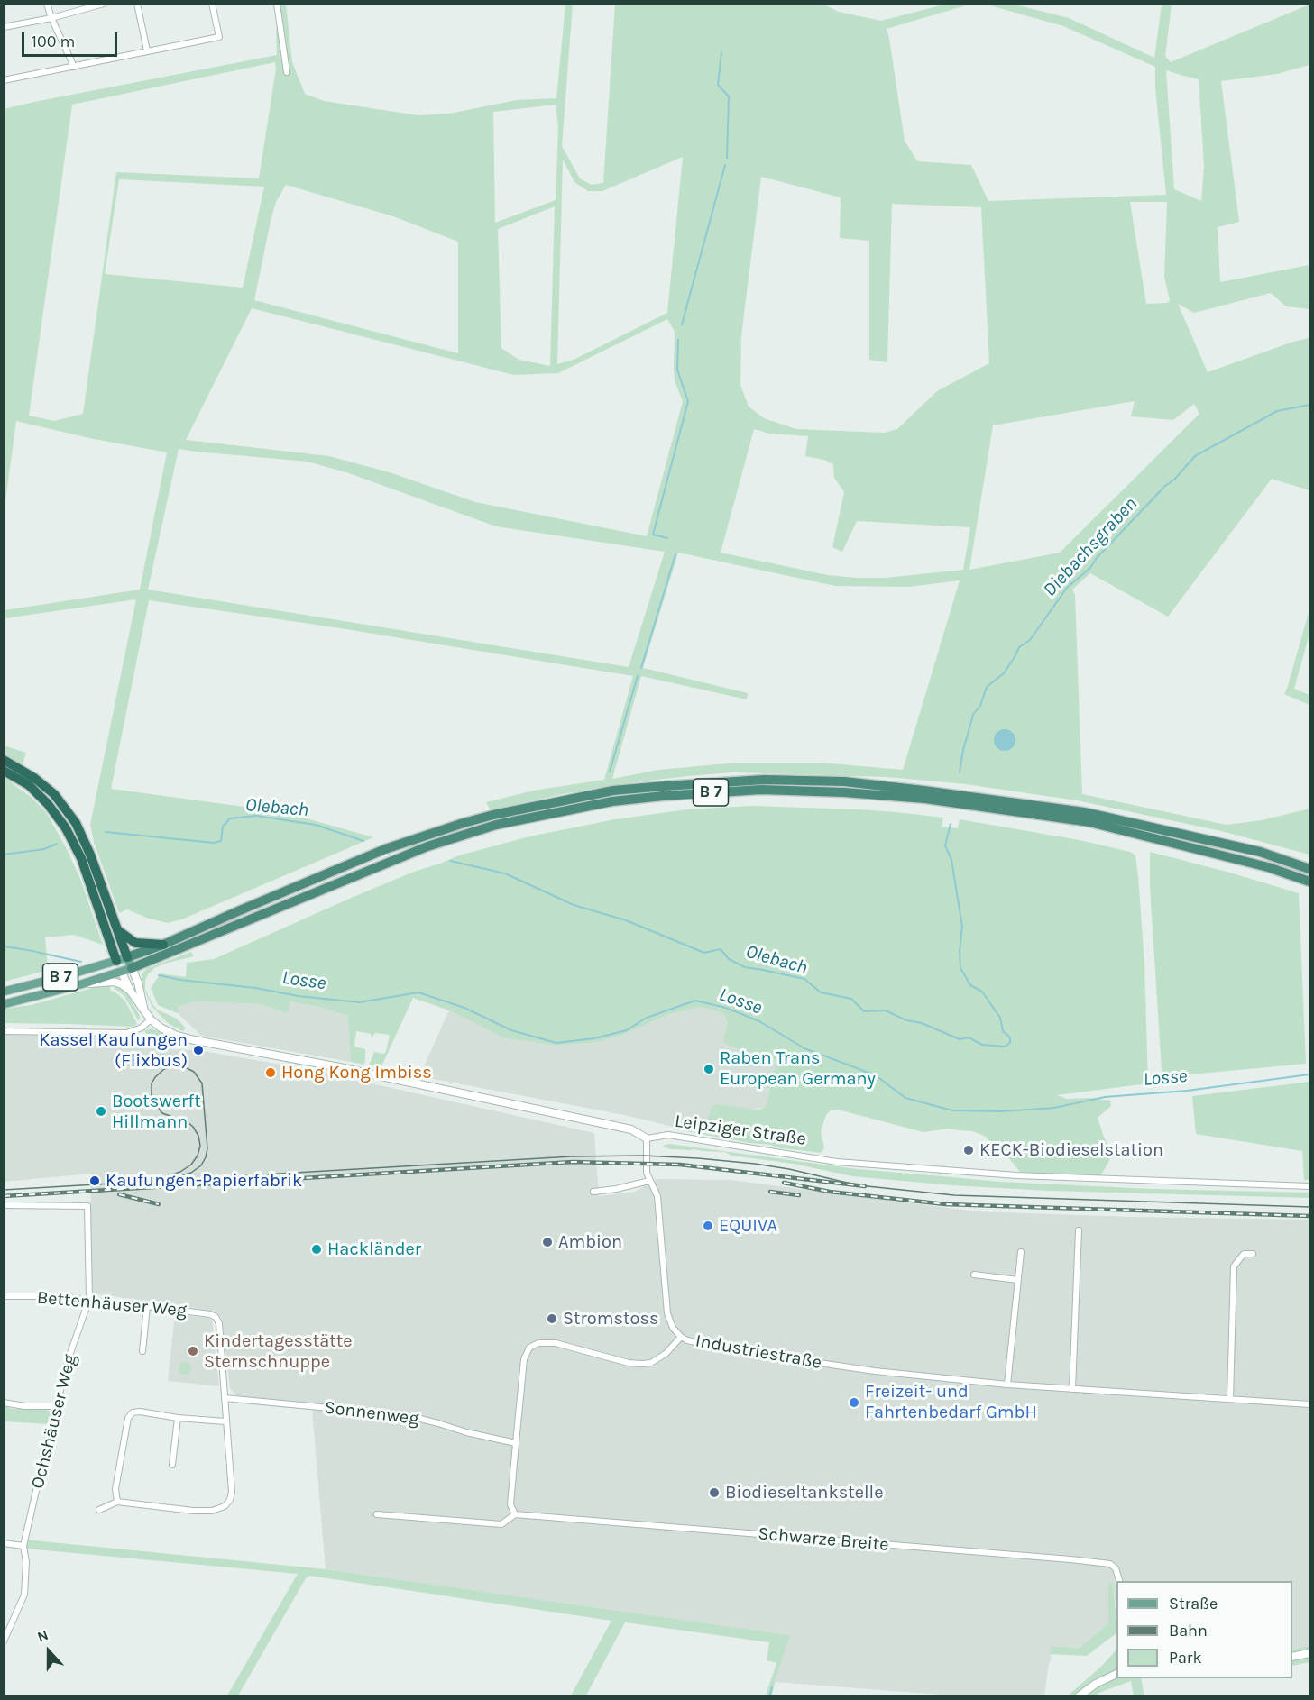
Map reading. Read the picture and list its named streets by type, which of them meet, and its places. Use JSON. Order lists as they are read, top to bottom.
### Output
{
  "streets": {
    "highway": ["B 7"],
    "street": [
      "Leipziger Straße",
      "Bettenhäuser Weg",
      "Industriestraße",
      "Sonnenweg",
      "Ochshäuser Weg",
      "Schwarze Breite"
    ]
  },
  "crossings": [
    ["Leipziger Straße", "Industriestraße"],
    ["Bettenhäuser Weg", "Sonnenweg"],
    ["Bettenhäuser Weg", "Ochshäuser Weg"]
  ],
  "water": ["Diebachsgraben", "Olebach", "Losse"],
  "places": [
    "Kassel Kaufungen (Flixbus)",
    "Raben Trans European Germany",
    "Hong Kong Imbiss",
    "Bootswerft Hillmann",
    "KECK-Biodieselstation",
    "Kaufungen-Papierfabrik",
    "EQUIVA",
    "Ambion",
    "Hackländer",
    "Stromstoss",
    "Kindertagesstätte Sternschnuppe",
    "Freizeit- und Fahrtenbedarf GmbH",
    "Biodieseltankstelle"
  ],
  "legend": ["Straße", "Bahn", "Park"],
  "scale_bar": "100 m",
  "north": "top"
}
